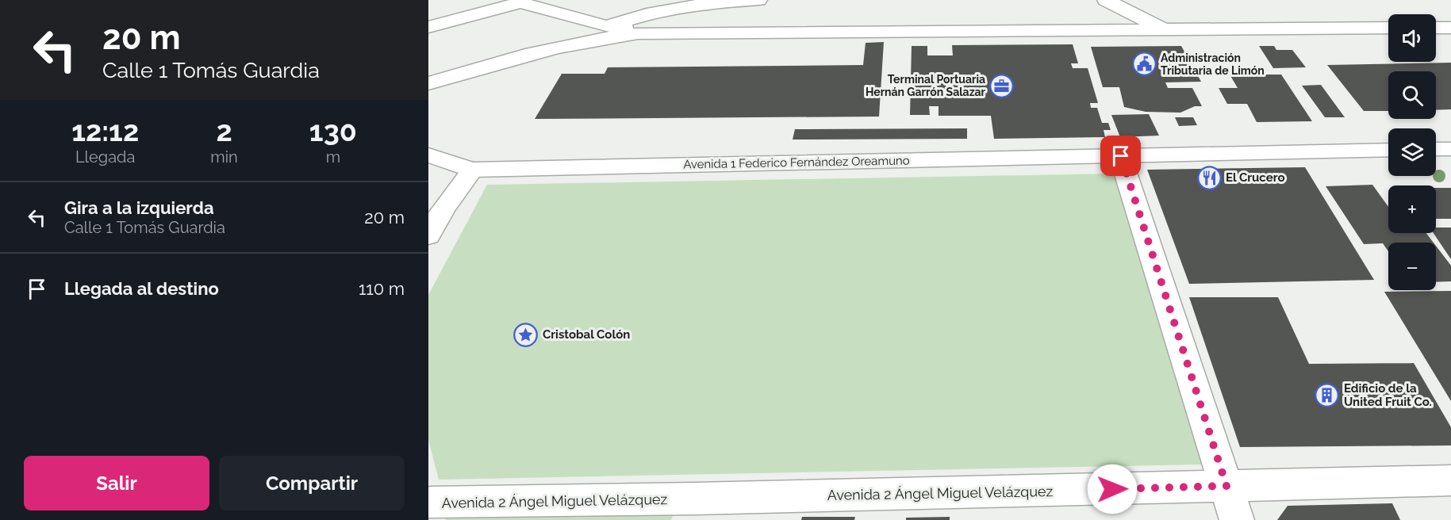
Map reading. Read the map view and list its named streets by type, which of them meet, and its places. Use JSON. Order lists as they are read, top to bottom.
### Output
{
  "streets": {
    "main road": ["Avenida 1 Federico Fernández Oreamuno", "Avenida 2 Ángel Miguel Velázquez"]
  },
  "places": {
    "public building": ["Administración Tributaria de Limón"],
    "office": ["Terminal Portuaria Hernán Garrón Salazar"],
    "restaurant": ["El Crucero"],
    "place": ["Cristobal Colón"],
    "building": ["Edificio de la United Fruit Co."]
  },
  "page": {
    "turn": ["20 m", "Calle 1 Tomás Guardia"],
    "map_buttons": ["+", "−"],
    "eta": [
      "12:12",
      "Llegada",
      "2",
      "min",
      "130",
      "m"
    ],
    "list": [
      {
        "name": "Gira a la izquierda",
        "note": "Calle 1 Tomás Guardia",
        "value": "20 m"
      },
      {
        "name": "Llegada al destino",
        "value": "110 m"
      }
    ],
    "buttons": ["Salir", "Compartir"]
  }
}
